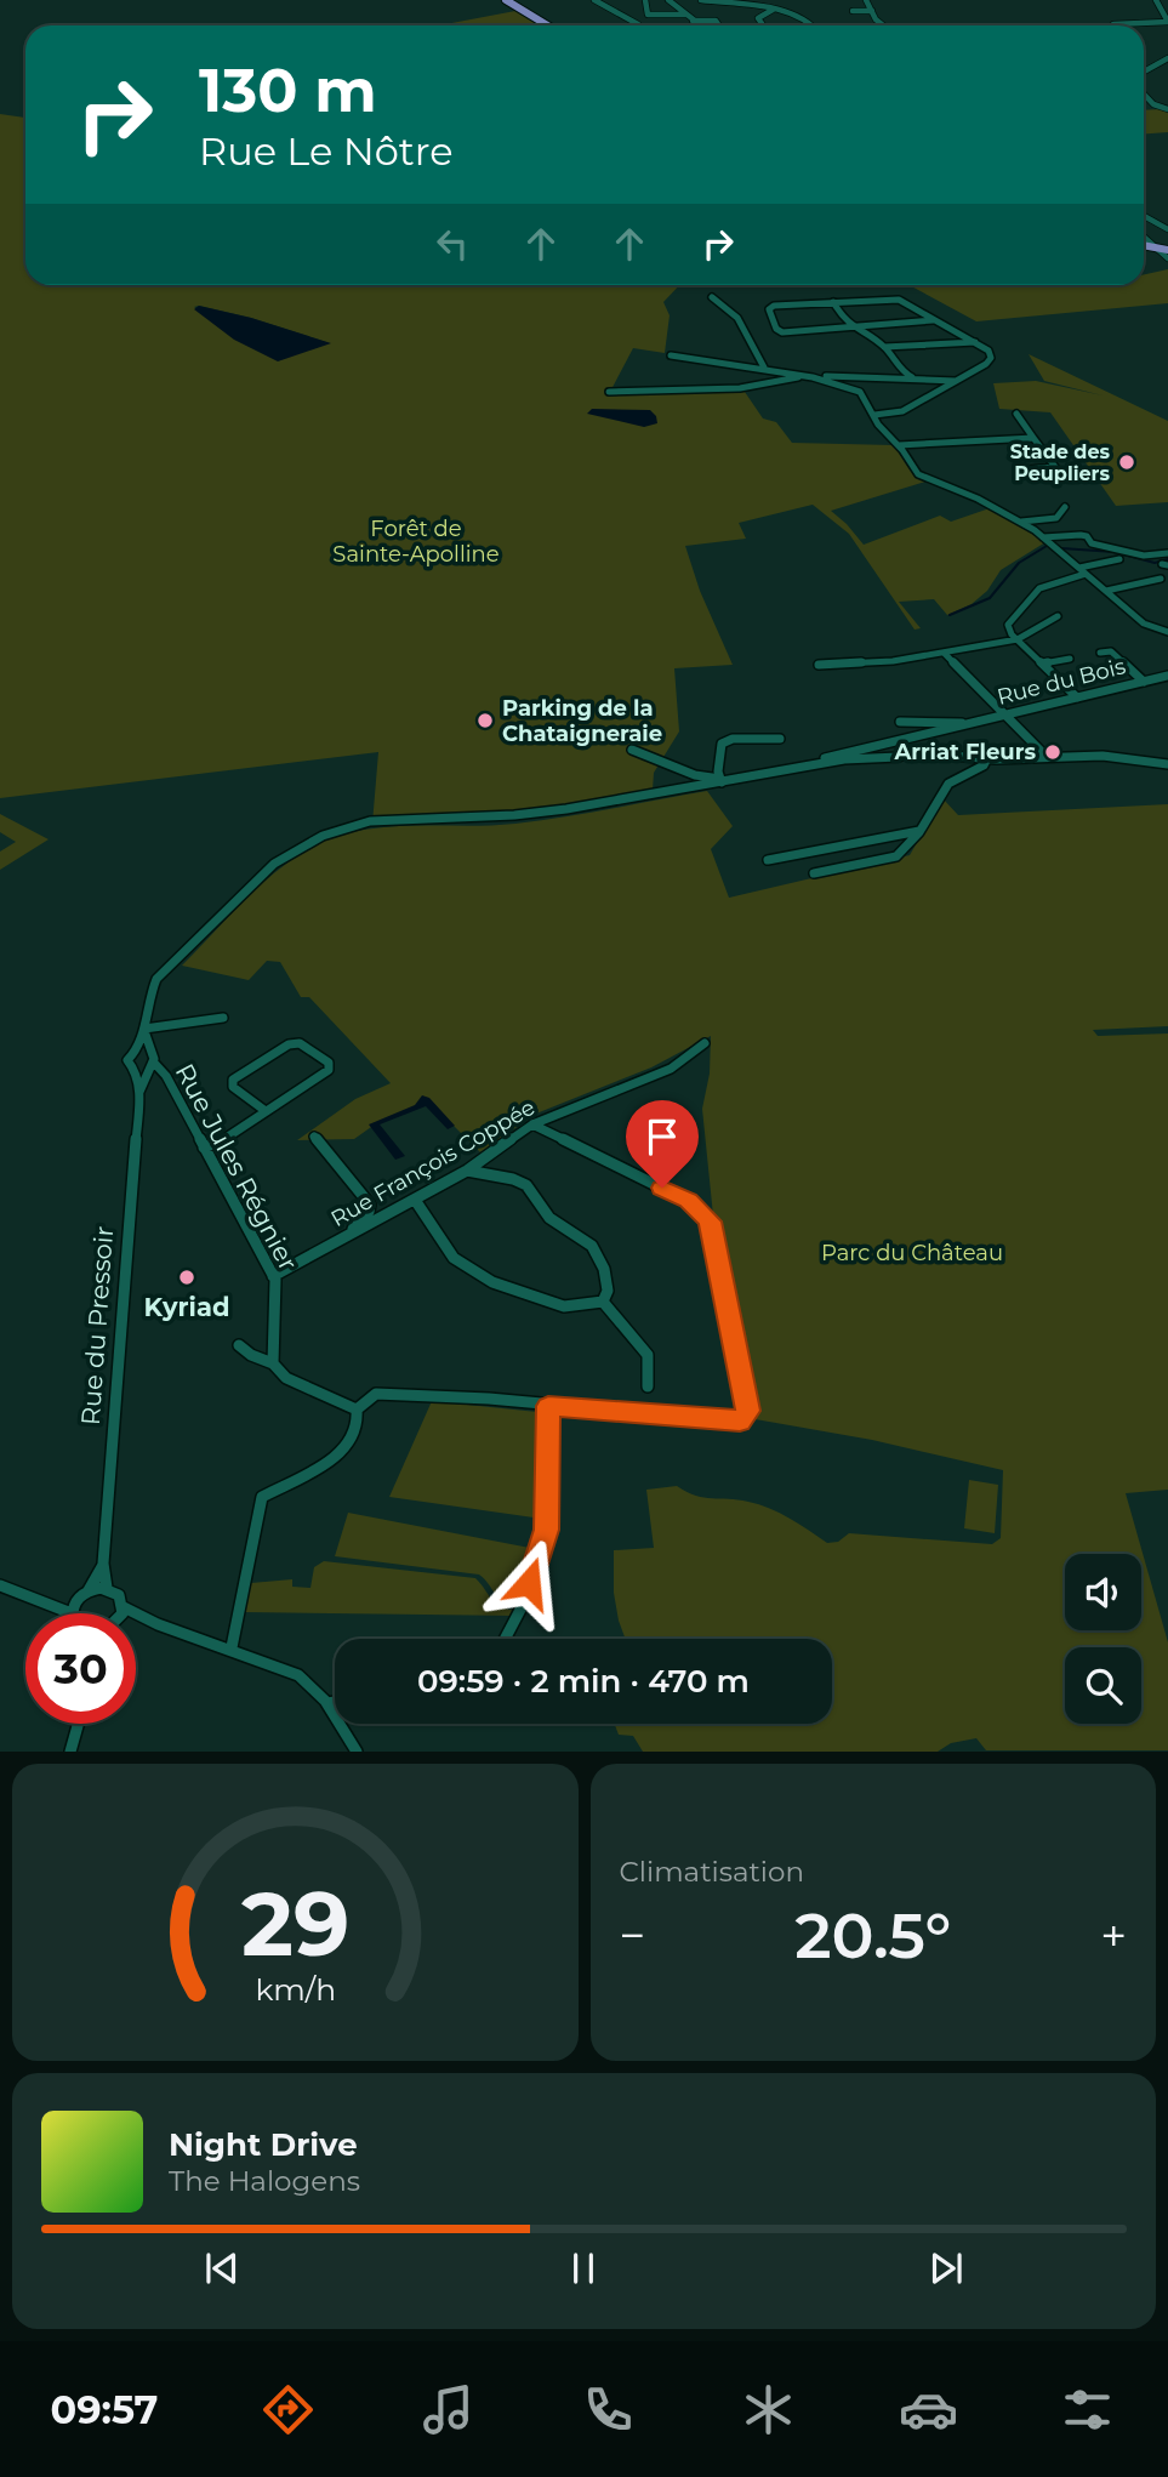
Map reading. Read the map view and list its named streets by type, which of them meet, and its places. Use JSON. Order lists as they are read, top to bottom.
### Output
{
  "streets": {
    "street": [
      "Rue du Bois",
      "Rue François Coppée",
      "Rue Jules Régnier",
      "Rue du Pressoir"
    ]
  },
  "crossings": [
    ["Rue François Coppée", "Rue Jules Régnier"],
    ["Rue Jules Régnier", "Rue du Pressoir"]
  ],
  "parks": ["Forêt de Sainte-Apolline", "Parc du Château"],
  "places": [
    "Stade des Peupliers",
    "Parking de la Chataigneraie",
    "Arriat Fleurs",
    "Kyriad"
  ],
  "page": {
    "turn": ["130 m", "Rue Le Nôtre"],
    "limit": "30",
    "trip": "09:59 · 2 min · 470 m",
    "tile": "Climatisation",
    "heat": ["−", "20.5°", "+"],
    "song": ["Night Drive", "The Halogens"],
    "tabs": "09:57",
    "gauge": ["29", "km/h"]
  }
}
